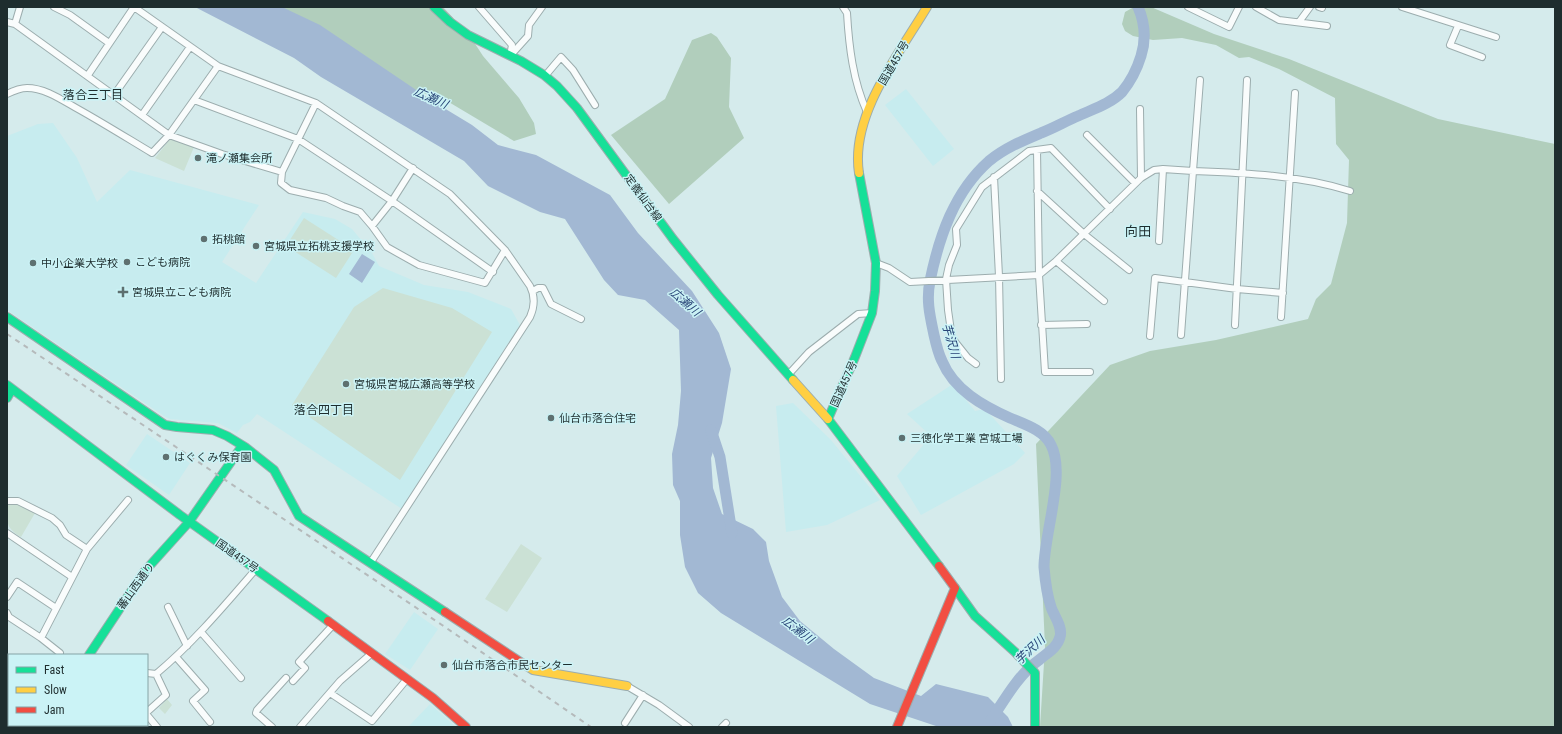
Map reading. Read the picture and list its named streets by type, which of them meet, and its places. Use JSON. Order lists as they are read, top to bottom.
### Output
{
  "streets": {
    "main road": ["国道457号", "定義仙台線", "蕃山西通り"]
  },
  "crossings": [
    ["国道457号", "定義仙台線"],
    ["国道457号", "蕃山西通り"]
  ],
  "districts": ["落合三丁目", "向田", "落合四丁目"],
  "water": ["広瀬川", "芋沢川"],
  "places": {
    "other": [
      "滝ノ瀬集会所",
      "拓桃館",
      "宮城県立拓桃支援学校",
      "こども病院",
      "中小企業大学校",
      "宮城県宮城広瀬高等学校",
      "仙台市落合住宅",
      "三徳化学工業 宮城工場",
      "はぐくみ保育園",
      "仙台市落合市民センター"
    ],
    "health": ["宮城県立こども病院"]
  },
  "legend": ["Fast", "Slow", "Jam"]
}
